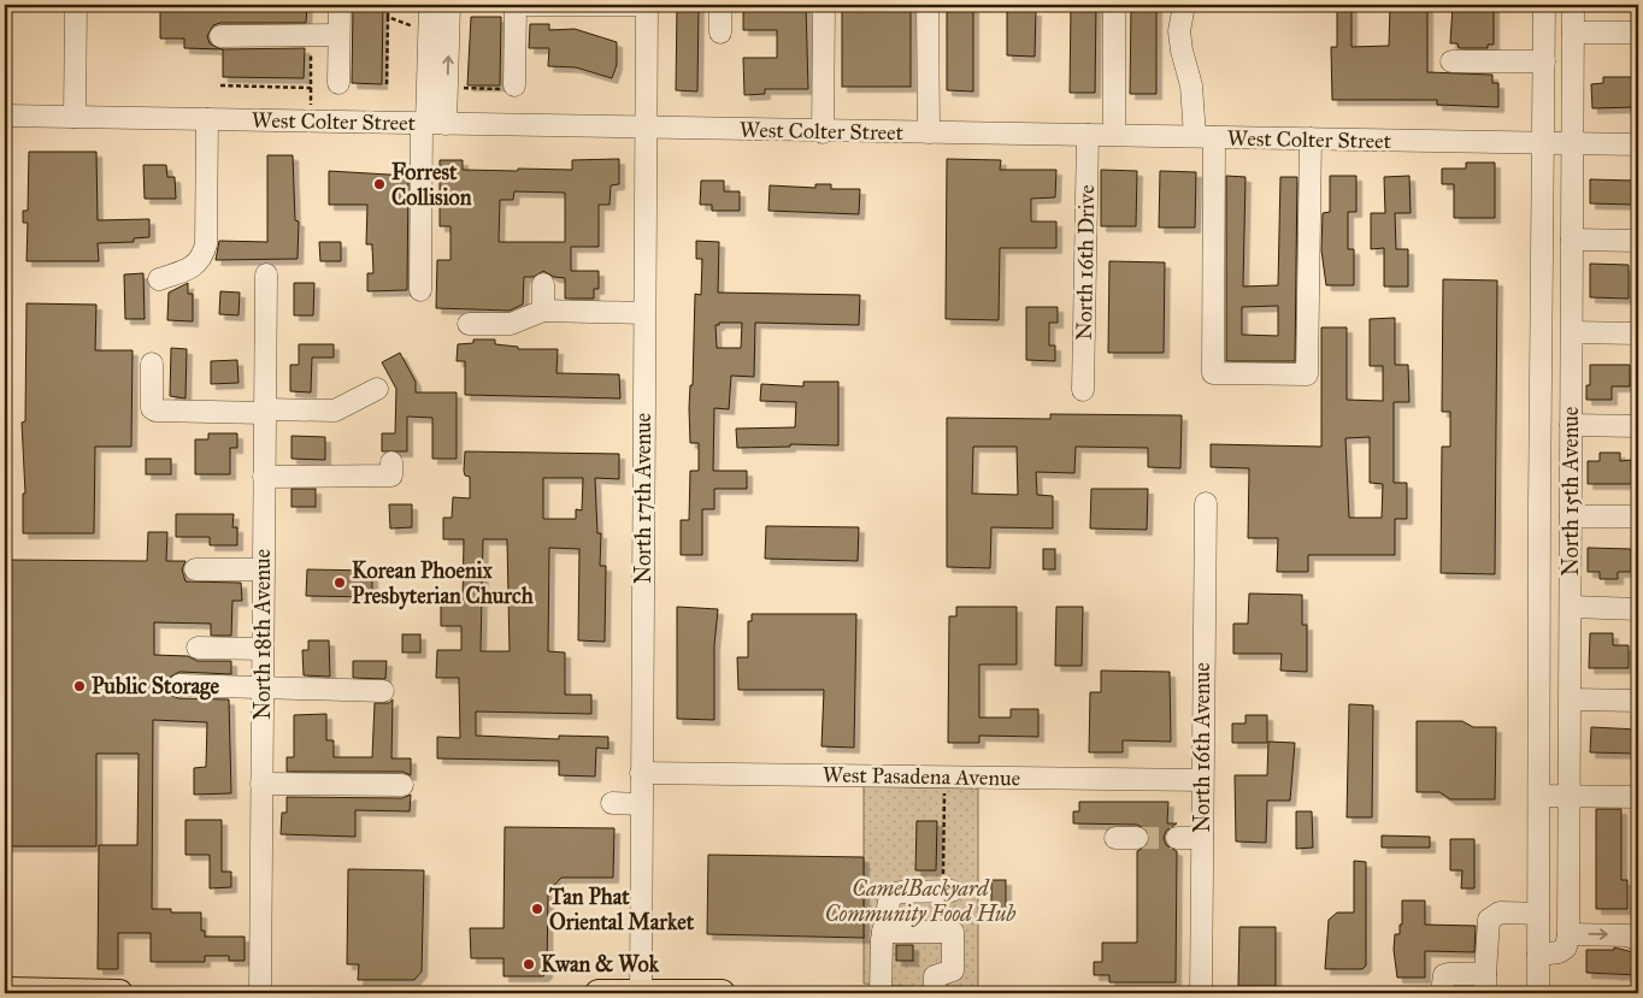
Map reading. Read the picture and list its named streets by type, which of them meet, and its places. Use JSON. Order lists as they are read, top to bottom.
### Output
{
  "streets": {
    "street": [
      "West Colter Street",
      "North 16th Drive",
      "North 15th Avenue",
      "North 17th Avenue",
      "North 18th Avenue",
      "North 16th Avenue",
      "West Pasadena Avenue"
    ]
  },
  "crossings": [
    ["West Colter Street", "North 16th Drive"],
    ["West Colter Street", "North 15th Avenue"],
    ["West Colter Street", "North 17th Avenue"],
    ["North 17th Avenue", "West Pasadena Avenue"],
    ["North 16th Avenue", "West Pasadena Avenue"]
  ],
  "parks": ["CamelBackyard Community Food Hub"],
  "places": [
    "Forrest Collision",
    "Korean Phoenix Presbyterian Church",
    "Public Storage",
    "Tan Phat Oriental Market",
    "Kwan & Wok"
  ]
}
